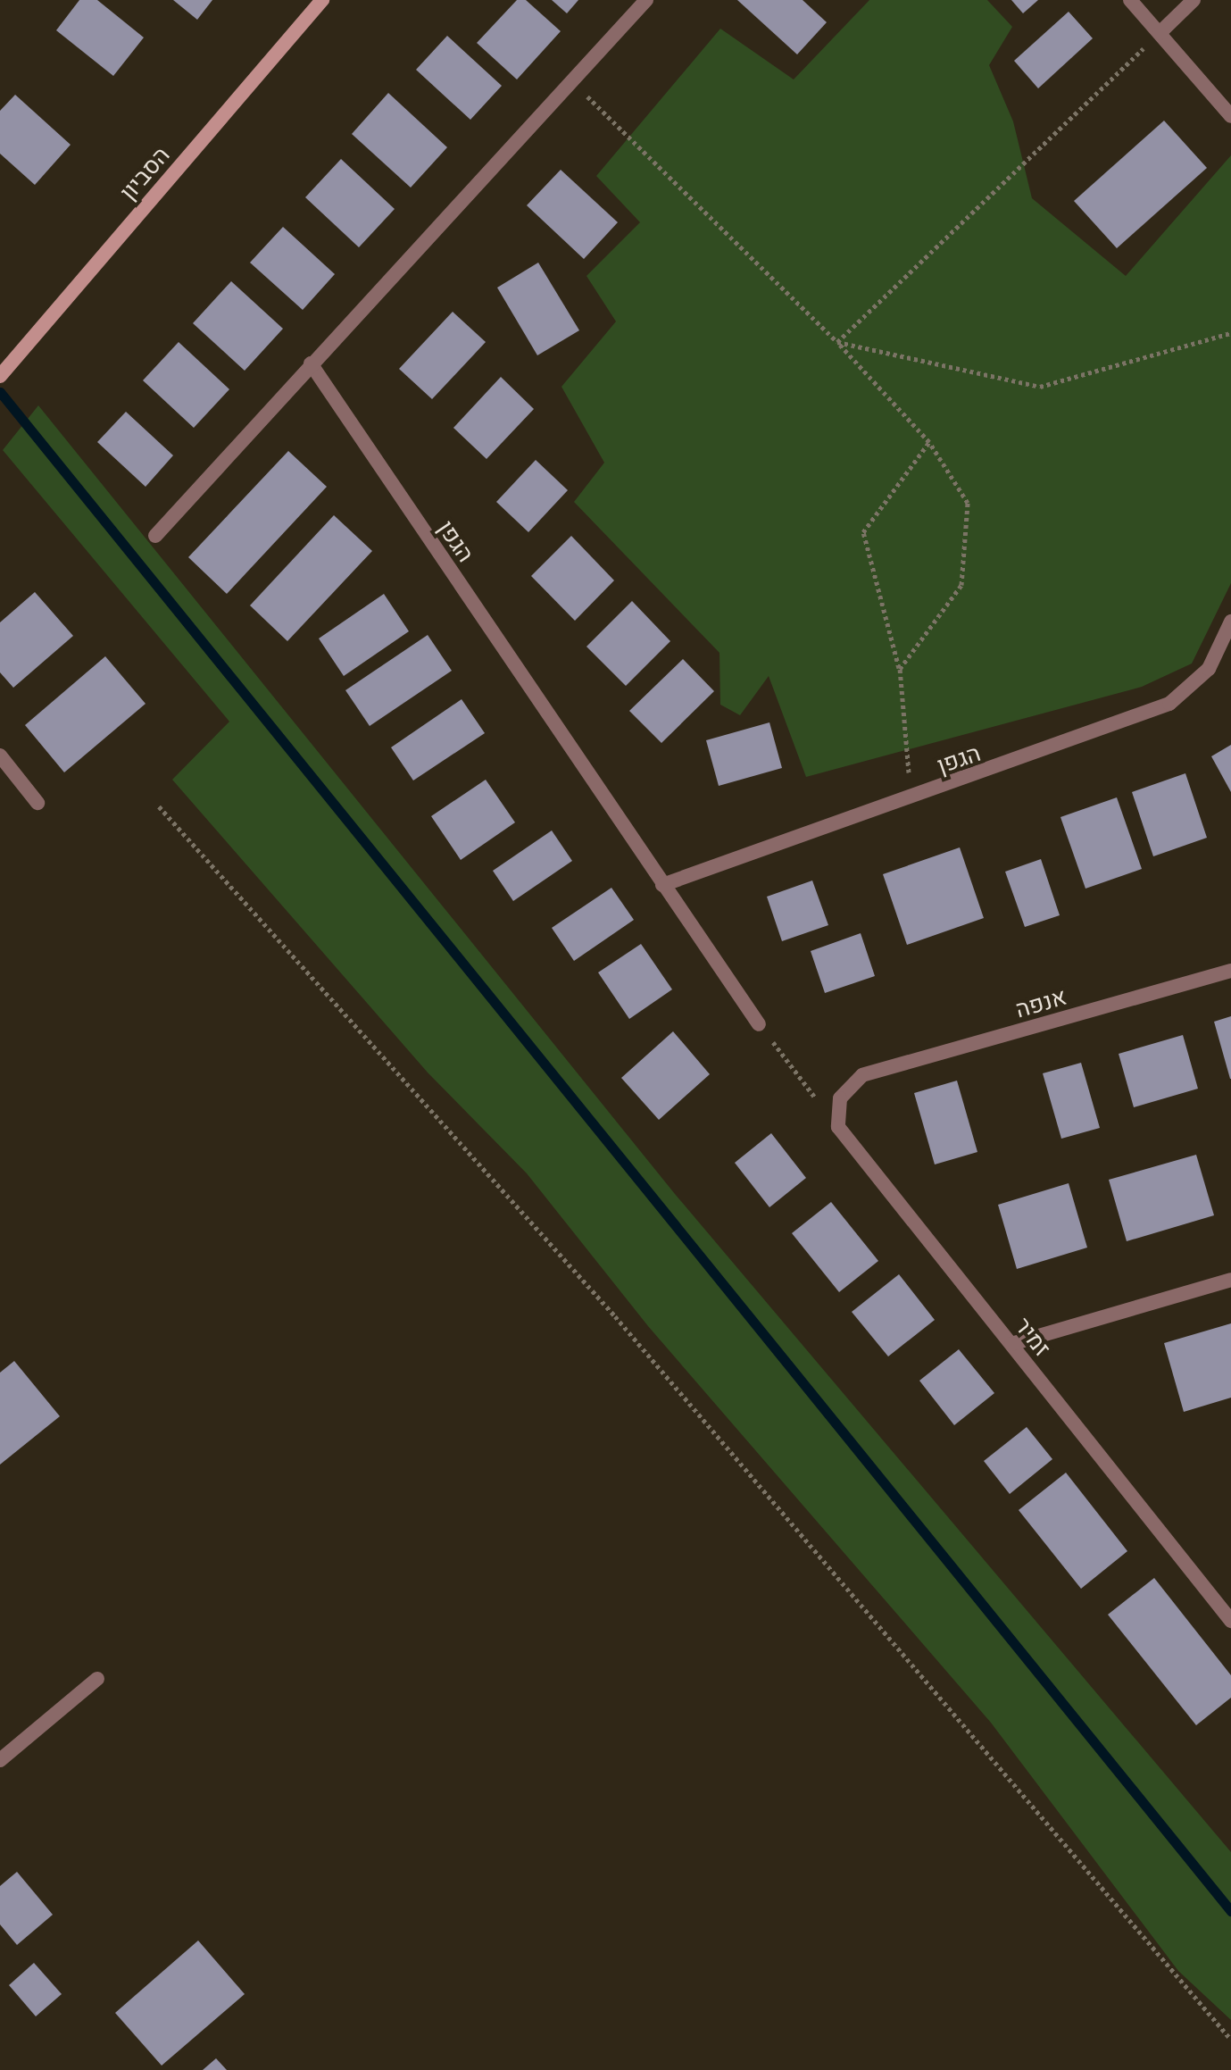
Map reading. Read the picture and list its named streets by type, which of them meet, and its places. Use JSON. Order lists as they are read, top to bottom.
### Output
{
  "streets": {
    "street": [
      "הסביון",
      "הגפן",
      "אנפה",
      "זמיר"
    ]
  },
  "crossings": [
    ["אנפה", "זמיר"]
  ]
}
